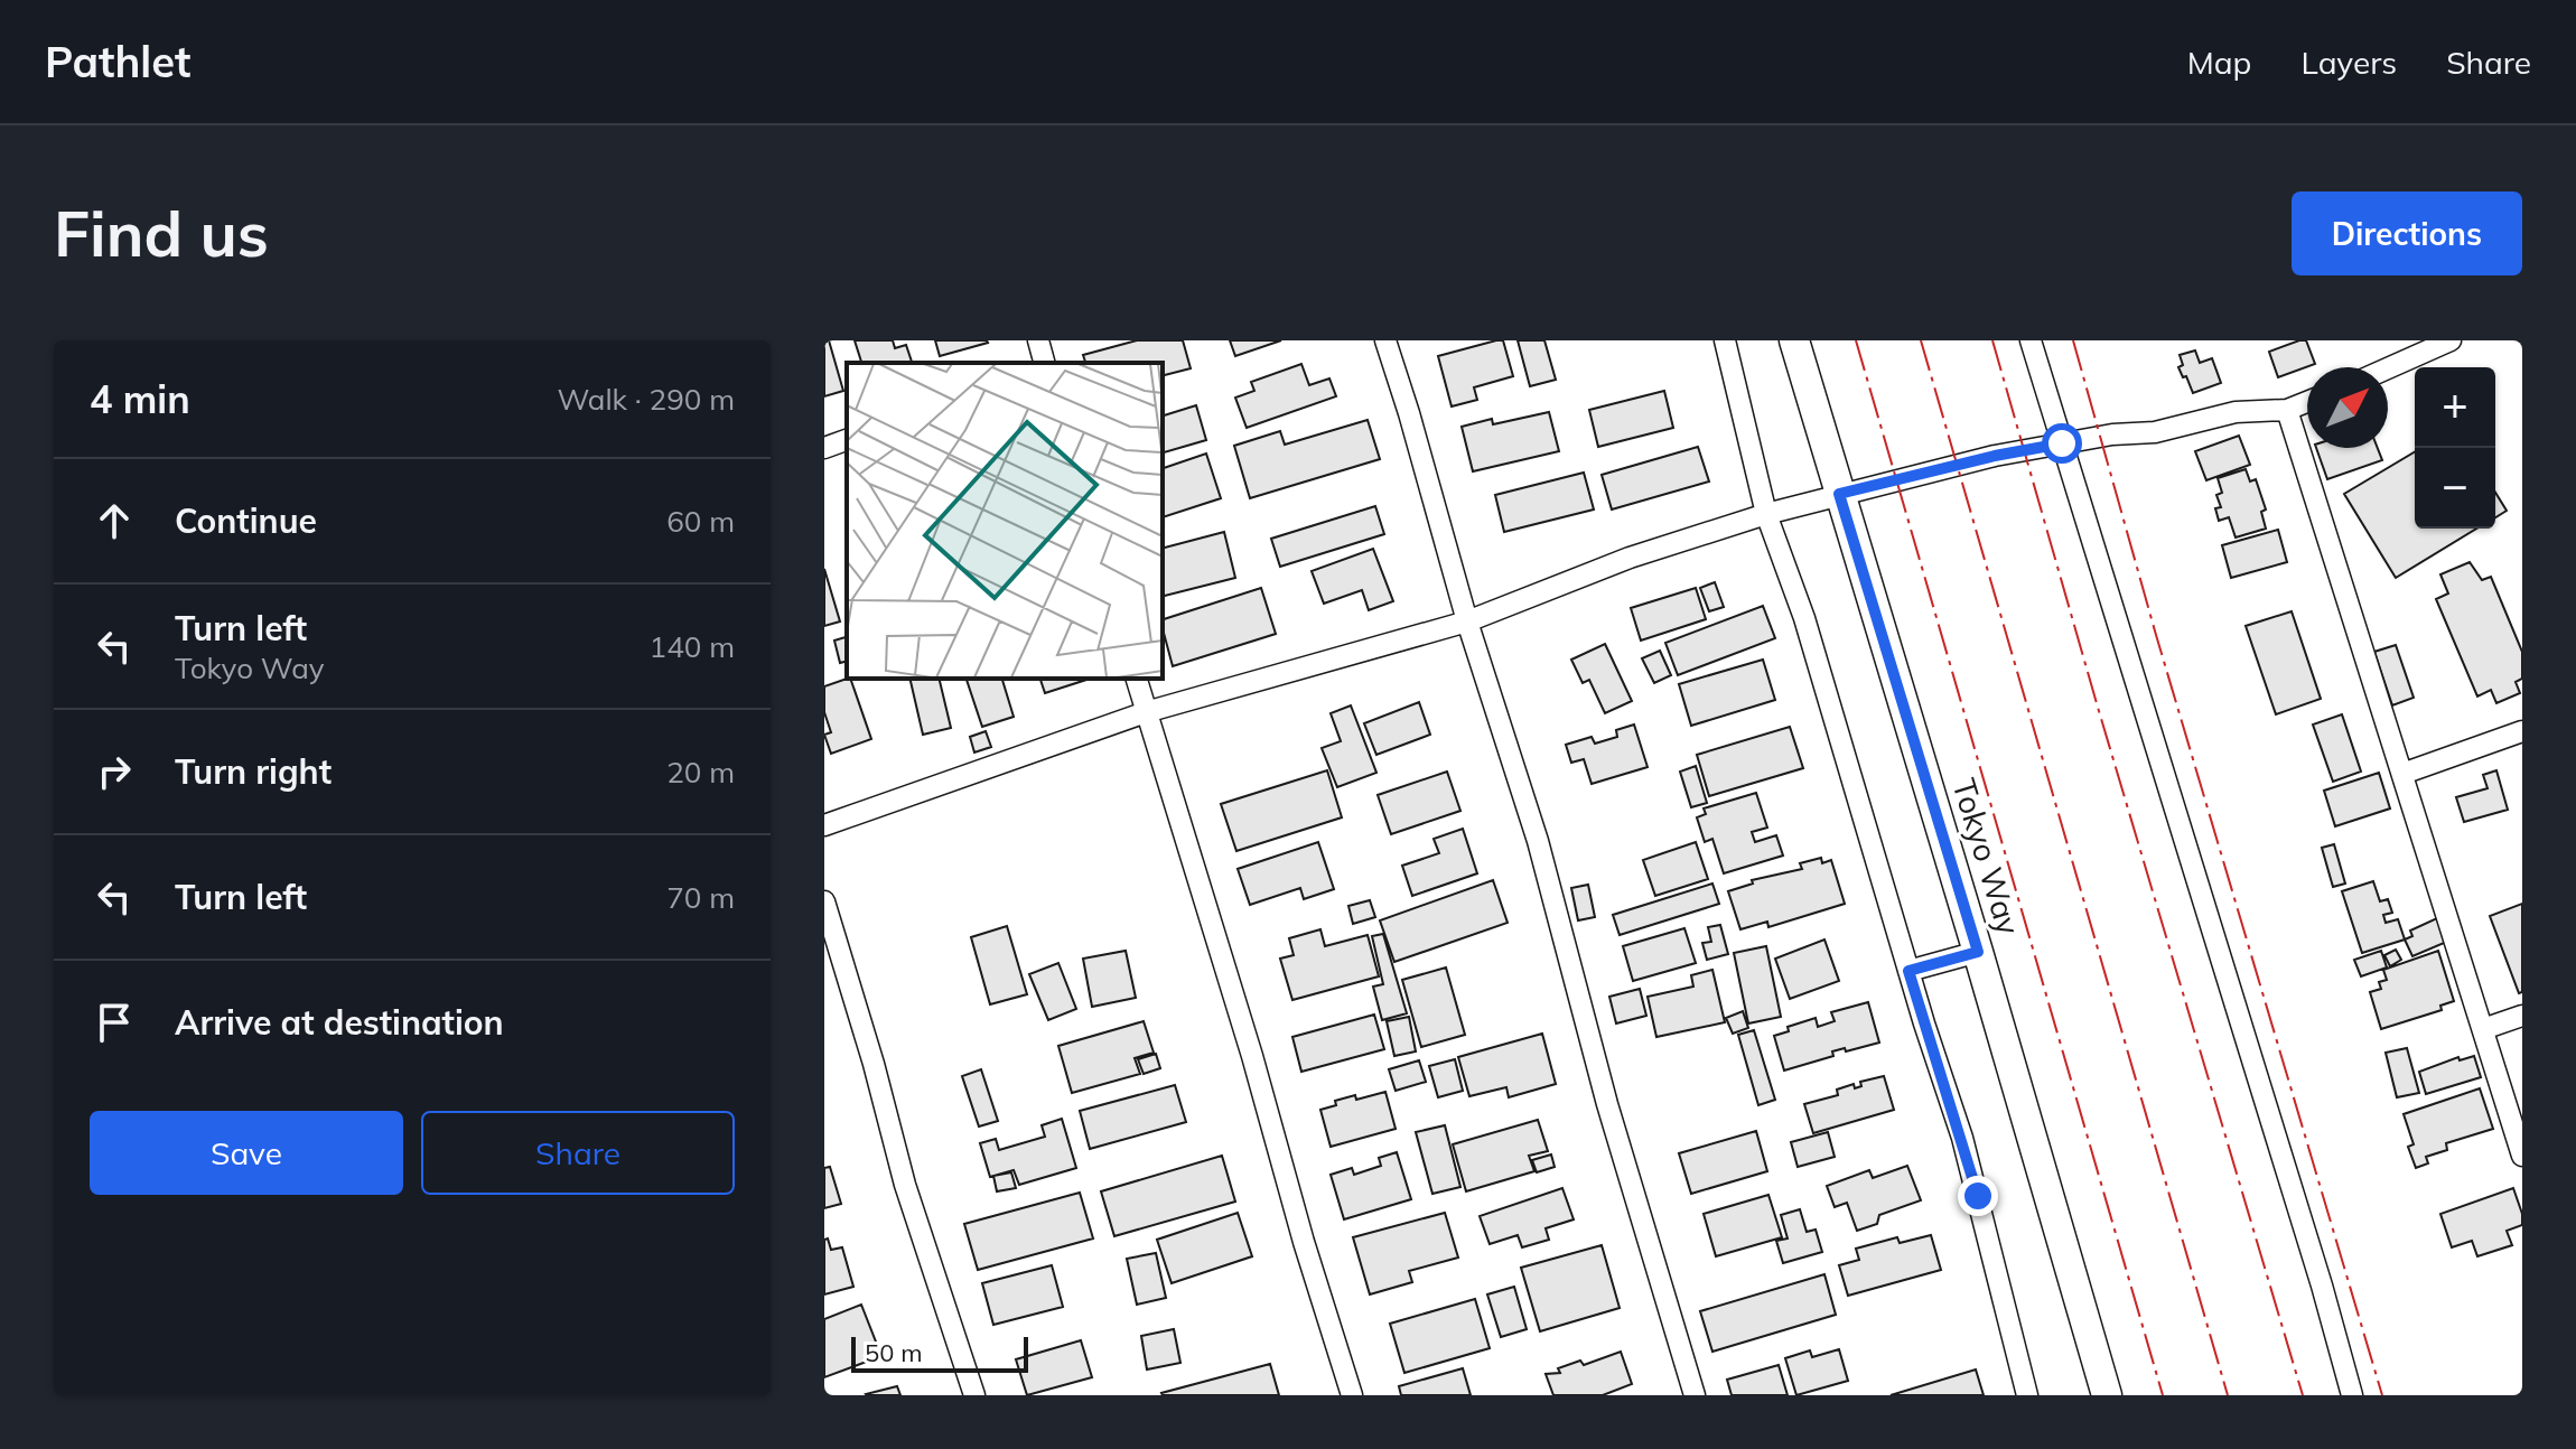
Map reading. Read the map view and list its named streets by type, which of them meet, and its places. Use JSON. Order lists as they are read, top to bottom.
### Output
{
  "streets": {
    "main road": ["Tokyo Way"]
  },
  "scale_bar": "50 m",
  "north": "top right",
  "page": {
    "header": "Pathlet",
    "nav": ["Map", "Layers", "Share"],
    "buttons": [
      "Directions",
      ["Save", "Share"]
    ],
    "title": "Find us",
    "heading": ["4 min", "Walk · 290 m"],
    "map_buttons": ["+", "−"],
    "list": [
      ["Continue", "60 m"],
      ["Turn left", "Tokyo Way", "140 m"],
      ["Turn right", "20 m"],
      ["Turn left", "70 m"],
      "Arrive at destination"
    ],
    "scale": "50 m"
  }
}
